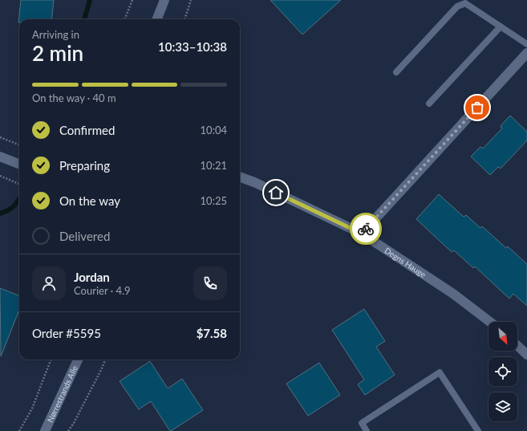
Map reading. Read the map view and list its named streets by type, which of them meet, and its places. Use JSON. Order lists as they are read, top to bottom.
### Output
{
  "streets": {
    "street": ["Degns Hauge", "Nørrestrands Alle"]
  },
  "north": "bottom right",
  "page": {
    "heading": ["2 min", "Arriving in", "10:33–10:38"],
    "panel": [
      "Jordan",
      "Courier · 4.9",
      "Order #5595",
      "$7.58"
    ],
    "bar": "On the way · 40 m",
    "list": [
      ["Confirmed", "10:04"],
      ["Preparing", "10:21"],
      ["On the way", "10:25"],
      "Delivered"
    ]
  }
}
